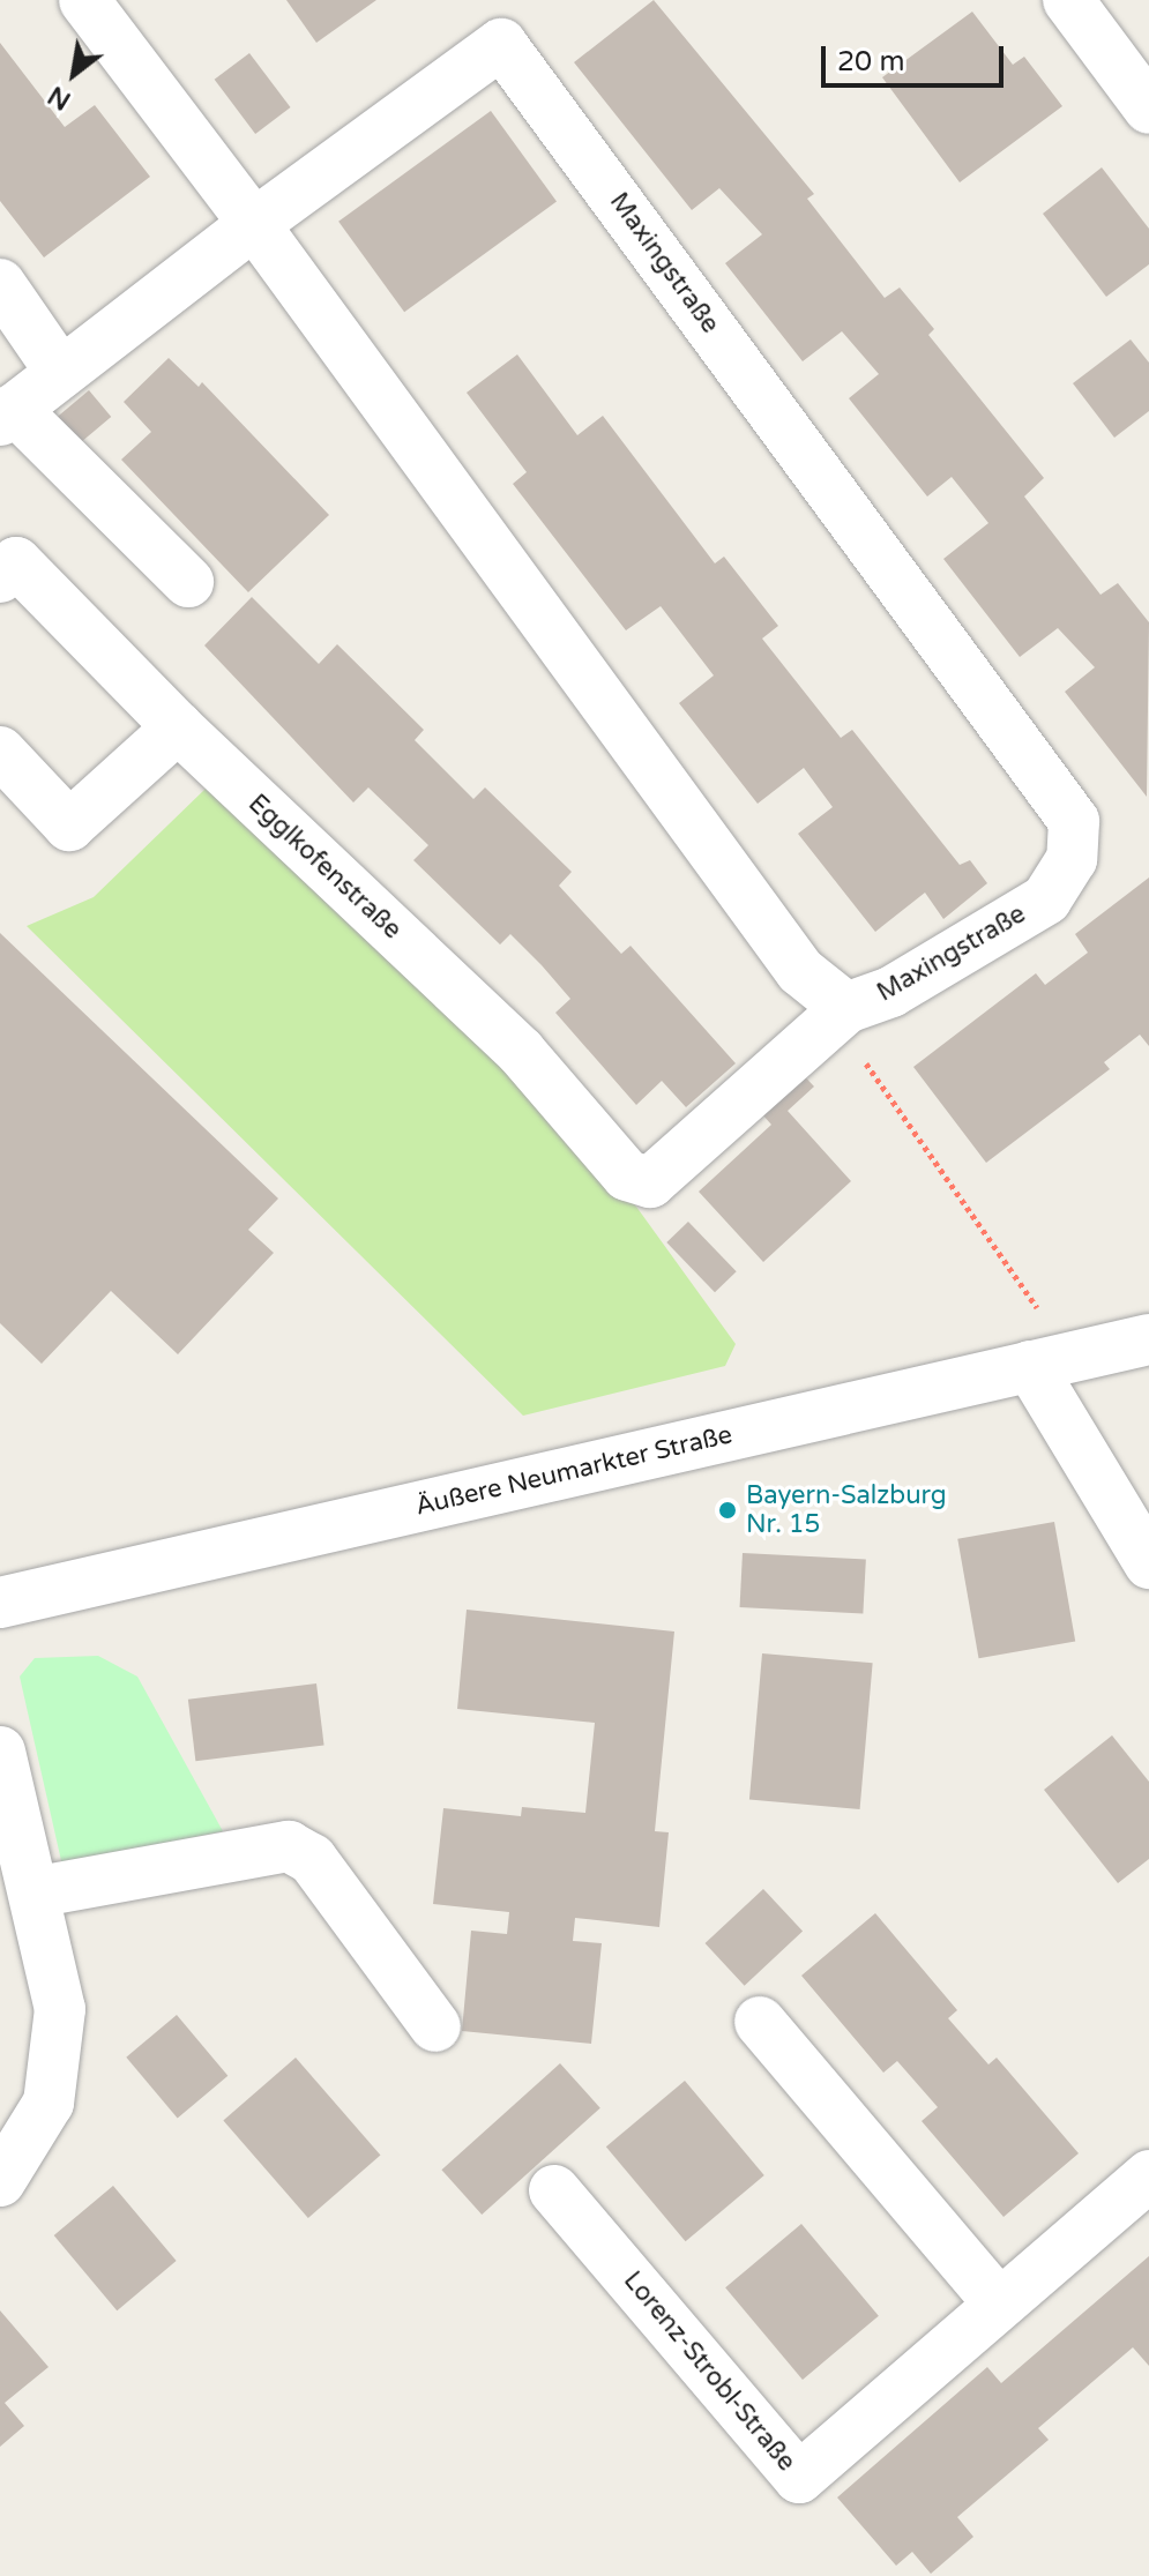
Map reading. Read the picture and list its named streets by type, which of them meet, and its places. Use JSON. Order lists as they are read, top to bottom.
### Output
{
  "streets": {
    "street": [
      "Maxingstraße",
      "Egglkofenstraße",
      "Äußere Neumarkter Straße",
      "Lorenz-Strobl-Straße"
    ]
  },
  "crossings": [
    ["Maxingstraße", "Egglkofenstraße"]
  ],
  "places": ["Bayern-Salzburg Nr. 15"],
  "scale_bar": "20 m",
  "north": "bottom left"
}
